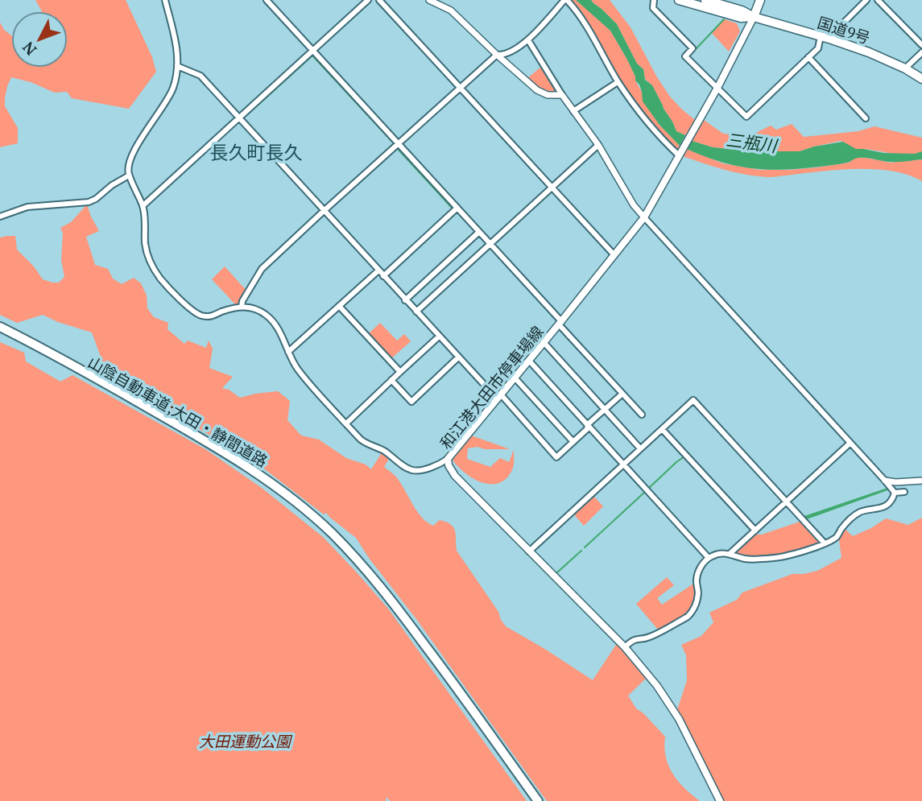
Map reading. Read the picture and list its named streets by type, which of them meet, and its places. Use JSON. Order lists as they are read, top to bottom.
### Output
{
  "streets": {
    "highway": ["国道9号", "山陰自動車道;大田・静間道路"],
    "main road": ["和江港大田市停車場線"]
  },
  "crossings": [
    ["国道9号", "和江港大田市停車場線"]
  ],
  "districts": ["長久町長久"],
  "water": ["三瓶川"],
  "parks": ["大田運動公園"],
  "north": "bottom left"
}
